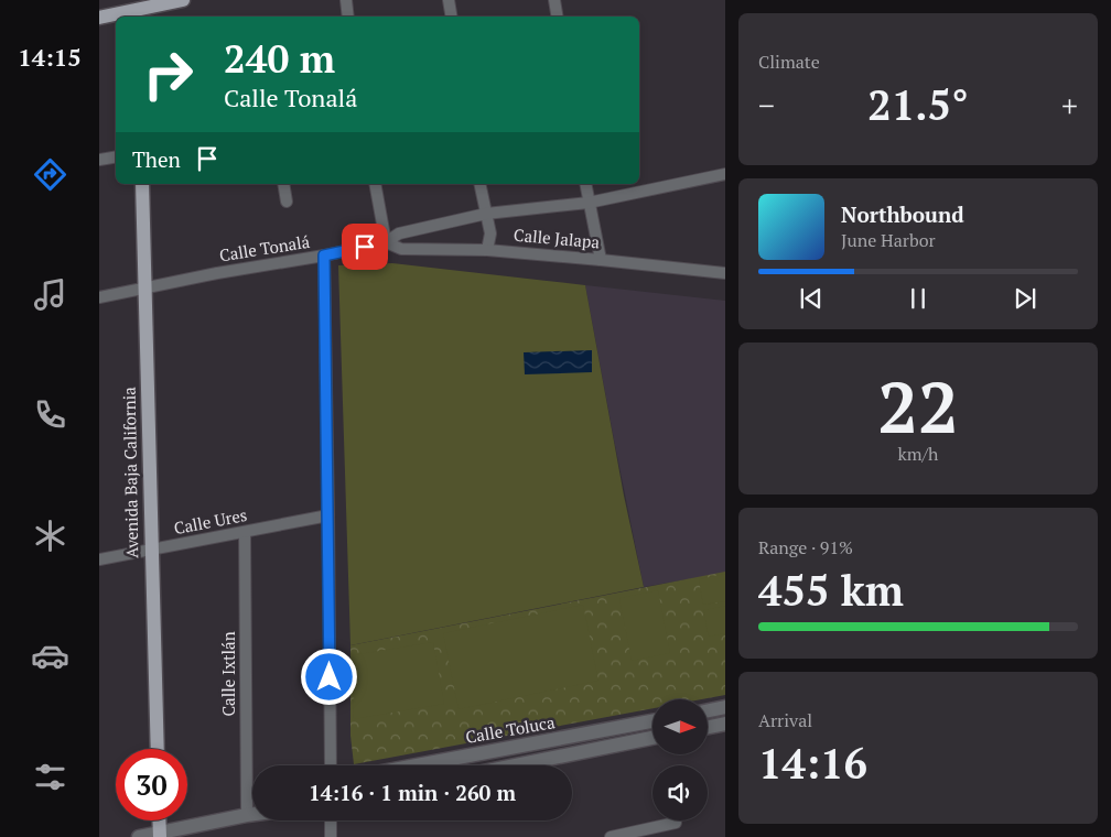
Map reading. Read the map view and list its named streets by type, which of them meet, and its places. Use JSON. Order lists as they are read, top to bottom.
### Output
{
  "streets": {
    "main road": ["Avenida Baja California"],
    "street": [
      "Calle Jalapa",
      "Calle Tonalá",
      "Calle Ures",
      "Calle Ixtlán",
      "Calle Toluca"
    ]
  },
  "crossings": [
    ["Calle Jalapa", "Calle Tonalá"],
    ["Calle Tonalá", "Avenida Baja California"],
    ["Avenida Baja California", "Calle Ures"],
    ["Calle Ures", "Calle Ixtlán"]
  ],
  "north": "right",
  "page": {
    "tabs": "14:15",
    "tile": [
      "Climate",
      ["22", "km/h"],
      ["Range · 91%", "455 km"],
      ["Arrival", "14:16"]
    ],
    "turn": ["240 m", "Calle Tonalá"],
    "heat": ["−", "21.5°", "+"],
    "then": "Then",
    "song": ["Northbound", "June Harbor"],
    "limit": "30",
    "trip": "14:16 · 1 min · 260 m"
  }
}
